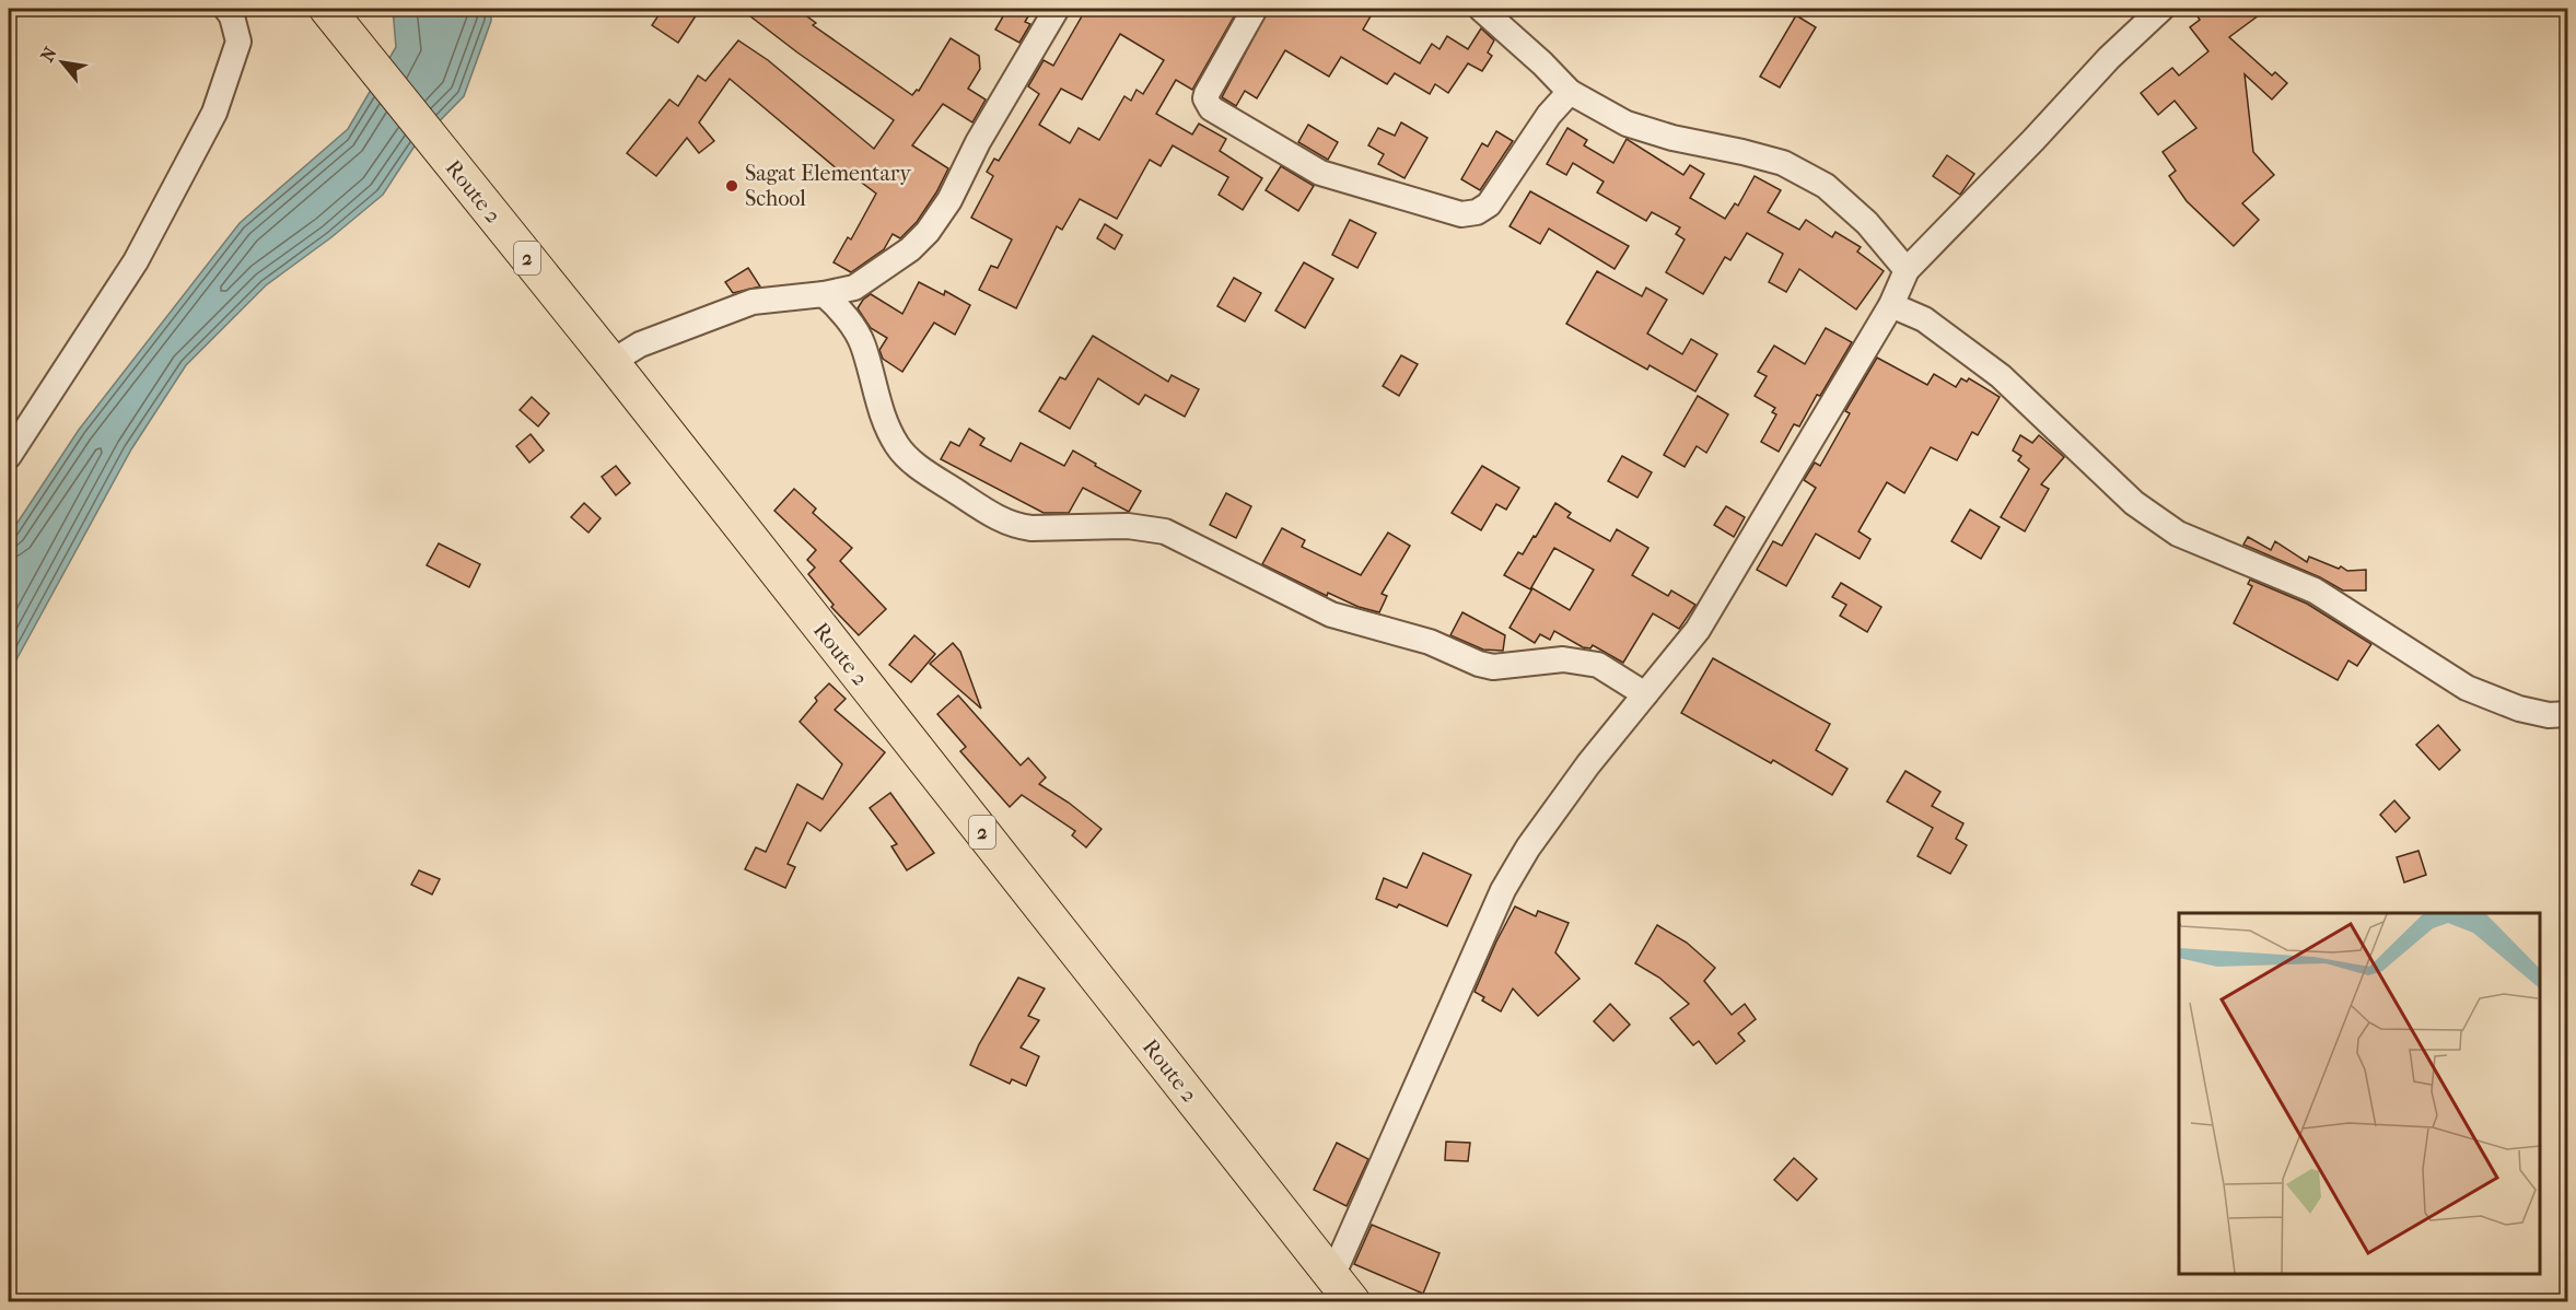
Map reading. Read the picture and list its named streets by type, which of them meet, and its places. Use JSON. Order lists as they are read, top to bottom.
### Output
{
  "streets": {
    "highway": ["Route 2", "2"]
  },
  "places": ["Sagat Elementary School"],
  "north": "top left"
}
